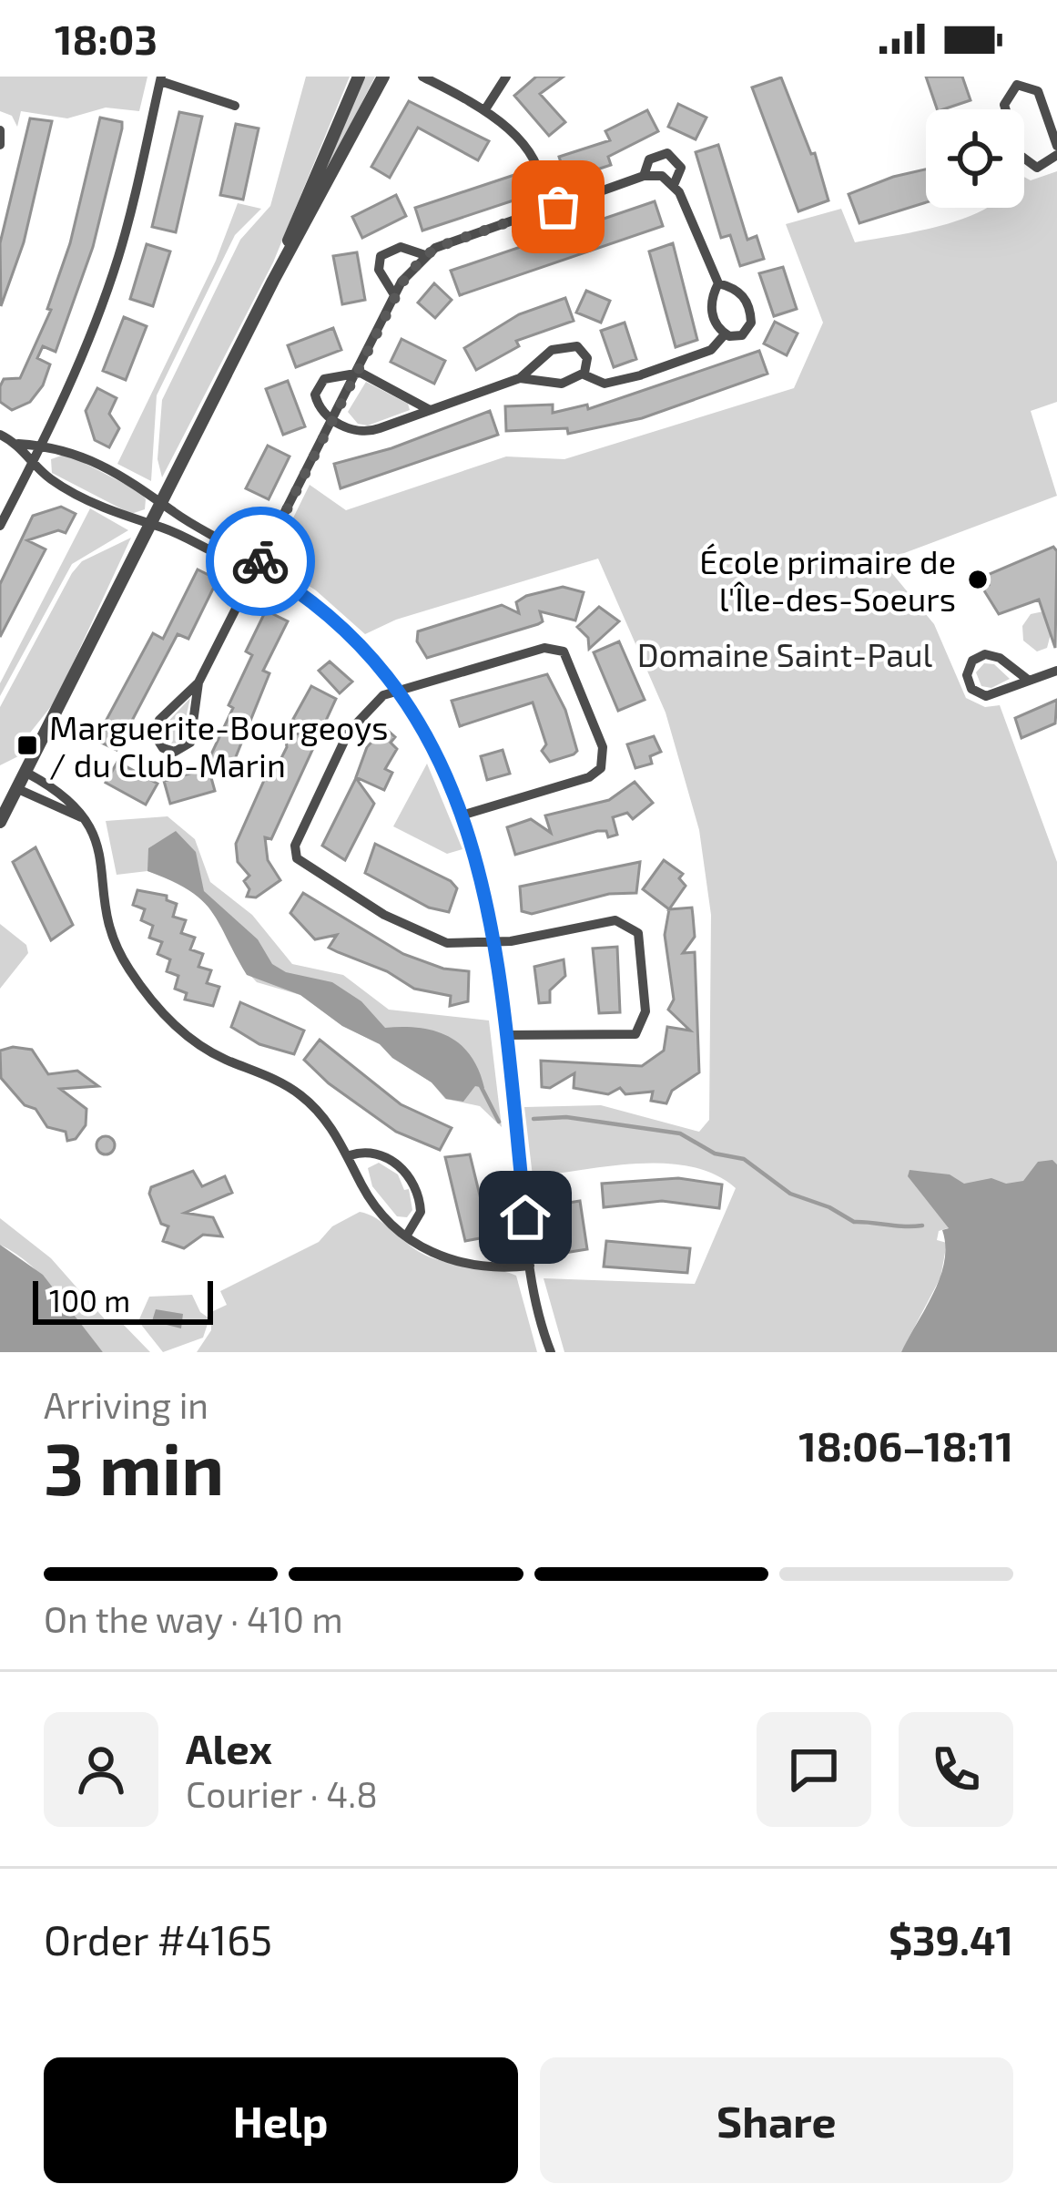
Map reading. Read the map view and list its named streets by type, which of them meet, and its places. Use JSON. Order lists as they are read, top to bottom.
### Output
{
  "parks": ["Domaine Saint-Paul"],
  "places": {
    "other": ["École primaire de l'Île-des-Soeurs"],
    "transit": ["Marguerite-Bourgeoys / du Club-Marin"]
  },
  "scale_bar": "100 m",
  "page": {
    "status": "18:03",
    "scale": "100 m",
    "heading": ["3 min", "Arriving in", "18:06–18:11"],
    "panel": [
      "Alex",
      "Courier · 4.8",
      "Order #4165",
      "$39.41"
    ],
    "bar": "On the way · 410 m",
    "buttons": ["Help", "Share"]
  }
}
